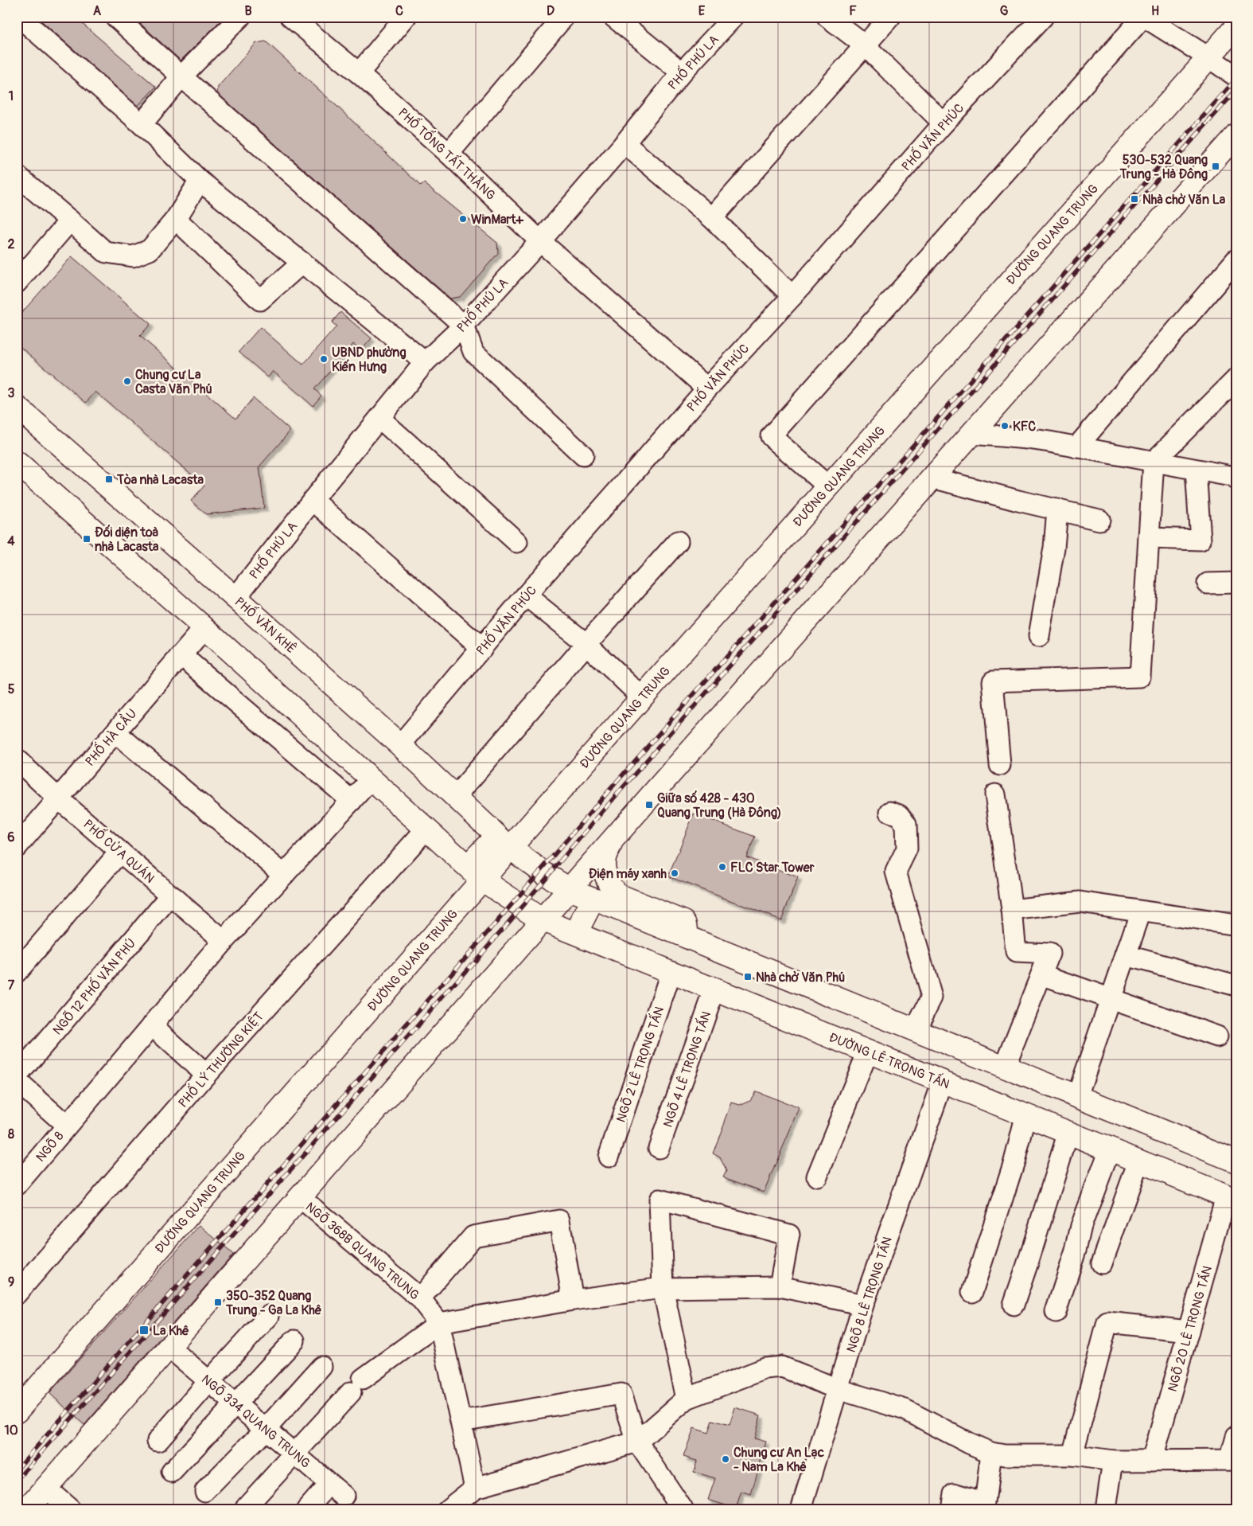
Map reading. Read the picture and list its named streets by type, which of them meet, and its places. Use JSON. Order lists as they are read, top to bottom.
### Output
{
  "streets": {
    "main road": ["ĐƯỜNG QUANG TRUNG", "PHỐ VĂN KHÊ", "ĐƯỜNG LÊ TRỌNG TẤN"],
    "street": [
      "PHỐ PHÚ LA",
      "PHỐ VĂN PHÚC",
      "PHỐ TỐNG TẤT THẮNG",
      "PHỐ HÀ CẦU",
      "PHỐ CỬA QUÁN",
      "NGÕ 12 PHỐ VĂN PHÚ",
      "PHỐ LÝ THƯỜNG KIỆT",
      "NGÕ 2 LÊ TRỌNG TẤN",
      "NGÕ 4 LÊ TRỌNG TẤN",
      "NGÕ 8",
      "NGÕ 368B QUANG TRUNG",
      "NGÕ 8 LÊ TRỌNG TẤN",
      "NGÕ 20 LÊ TRỌNG TẤN",
      "NGÕ 334 QUANG TRUNG"
    ]
  },
  "crossings": [
    ["PHỐ PHÚ LA", "PHỐ TỐNG TẤT THẮNG"],
    ["PHỐ PHÚ LA", "PHỐ VĂN KHÊ"],
    ["PHỐ VĂN PHÚC", "PHỐ TỐNG TẤT THẮNG"],
    ["PHỐ VĂN PHÚC", "PHỐ VĂN KHÊ"],
    ["ĐƯỜNG QUANG TRUNG", "PHỐ VĂN KHÊ"],
    ["ĐƯỜNG QUANG TRUNG", "ĐƯỜNG LÊ TRỌNG TẤN"],
    ["PHỐ HÀ CẦU", "PHỐ CỬA QUÁN"],
    ["PHỐ CỬA QUÁN", "NGÕ 12 PHỐ VĂN PHÚ"],
    ["PHỐ CỬA QUÁN", "NGÕ 8"],
    ["ĐƯỜNG LÊ TRỌNG TẤN", "NGÕ 2 LÊ TRỌNG TẤN"],
    ["ĐƯỜNG LÊ TRỌNG TẤN", "NGÕ 4 LÊ TRỌNG TẤN"],
    ["ĐƯỜNG LÊ TRỌNG TẤN", "NGÕ 8 LÊ TRỌNG TẤN"],
    ["ĐƯỜNG LÊ TRỌNG TẤN", "NGÕ 20 LÊ TRỌNG TẤN"]
  ],
  "places": {
    "transit": [
      "530-532 Quang Trung - Hà Đông",
      "Nhà chờ Văn La",
      "Tòa nhà Lacasta",
      "Đối diện toà nhà Lacasta",
      "Giữa số 428 - 430 Quang Trung (Hà Đông)",
      "Nhà chờ Văn Phú",
      "350-352 Quang Trung - Ga La Khê",
      "La Khê"
    ],
    "other": [
      "WinMart+",
      "UBND phường Kiến Hưng",
      "Chung cư La Casta Văn Phú",
      "KFC",
      "FLC Star Tower",
      "Điện máy xanh",
      "Chung cư An Lạc - Nam La Khê"
    ]
  },
  "grid": {
    "columns": [
      "A",
      "B",
      "C",
      "D",
      "E",
      "F",
      "G",
      "H"
    ],
    "rows": [
      "1",
      "2",
      "3",
      "4",
      "5",
      "6",
      "7",
      "8",
      "9",
      "10"
    ]
  }
}
